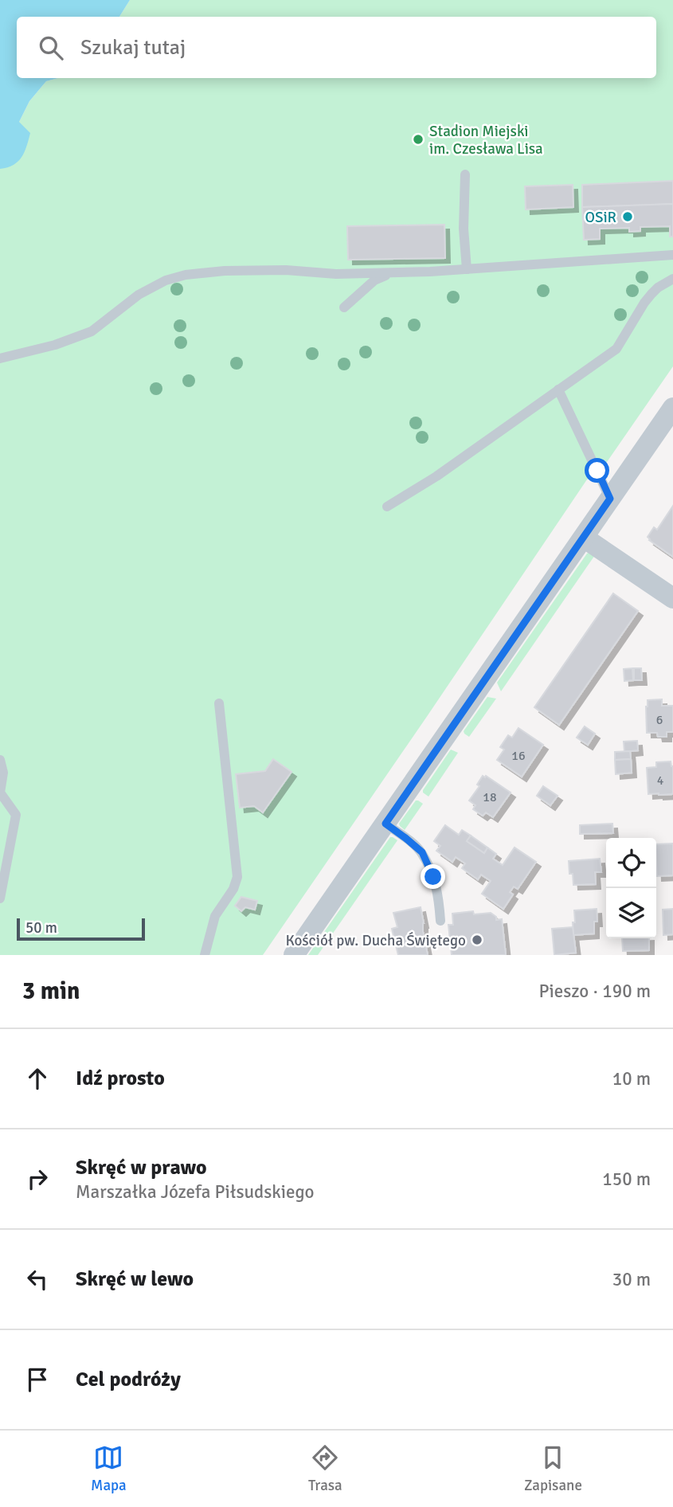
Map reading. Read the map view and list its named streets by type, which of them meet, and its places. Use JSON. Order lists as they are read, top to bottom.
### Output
{
  "places": ["Stadion Miejski im. Czesława Lisa", "OSiR", "Kościół pw. Ducha Świętego"],
  "house_numbers": [
    "6",
    "16",
    "4",
    "18"
  ],
  "scale_bar": "50 m",
  "page": {
    "search": "Szukaj tutaj",
    "scale": "50 m",
    "heading": ["3 min", "Pieszo · 190 m"],
    "list": [
      ["Idź prosto", "10 m"],
      ["Skręć w prawo", "Marszałka Józefa Piłsudskiego", "150 m"],
      ["Skręć w lewo", "30 m"],
      "Cel podróży"
    ],
    "nav": ["Mapa", "Trasa", "Zapisane"]
  }
}
